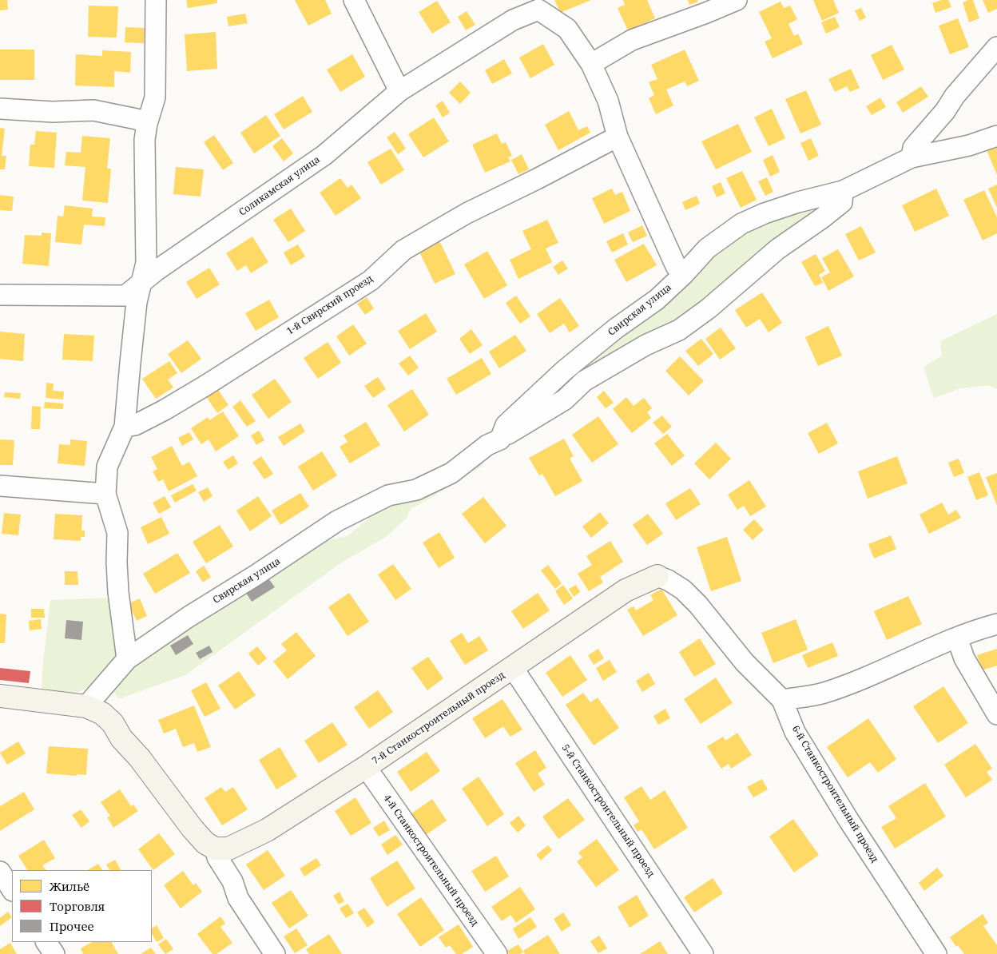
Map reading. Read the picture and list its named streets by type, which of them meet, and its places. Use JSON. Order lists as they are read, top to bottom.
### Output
{
  "streets": {
    "street": [
      "Соликамская улица",
      "1-й Свирский проезд",
      "Свирская улица",
      "7-й Станкостроительный проезд",
      "6-й Станкостроительный проезд",
      "5-й Станкостроительный проезд",
      "4-й Станкостроительный проезд"
    ]
  },
  "crossings": [
    ["7-й Станкостроительный проезд", "6-й Станкостроительный проезд"],
    ["7-й Станкостроительный проезд", "5-й Станкостроительный проезд"],
    ["7-й Станкостроительный проезд", "4-й Станкостроительный проезд"]
  ],
  "legend": ["Жильё", "Торговля", "Прочее"]
}
